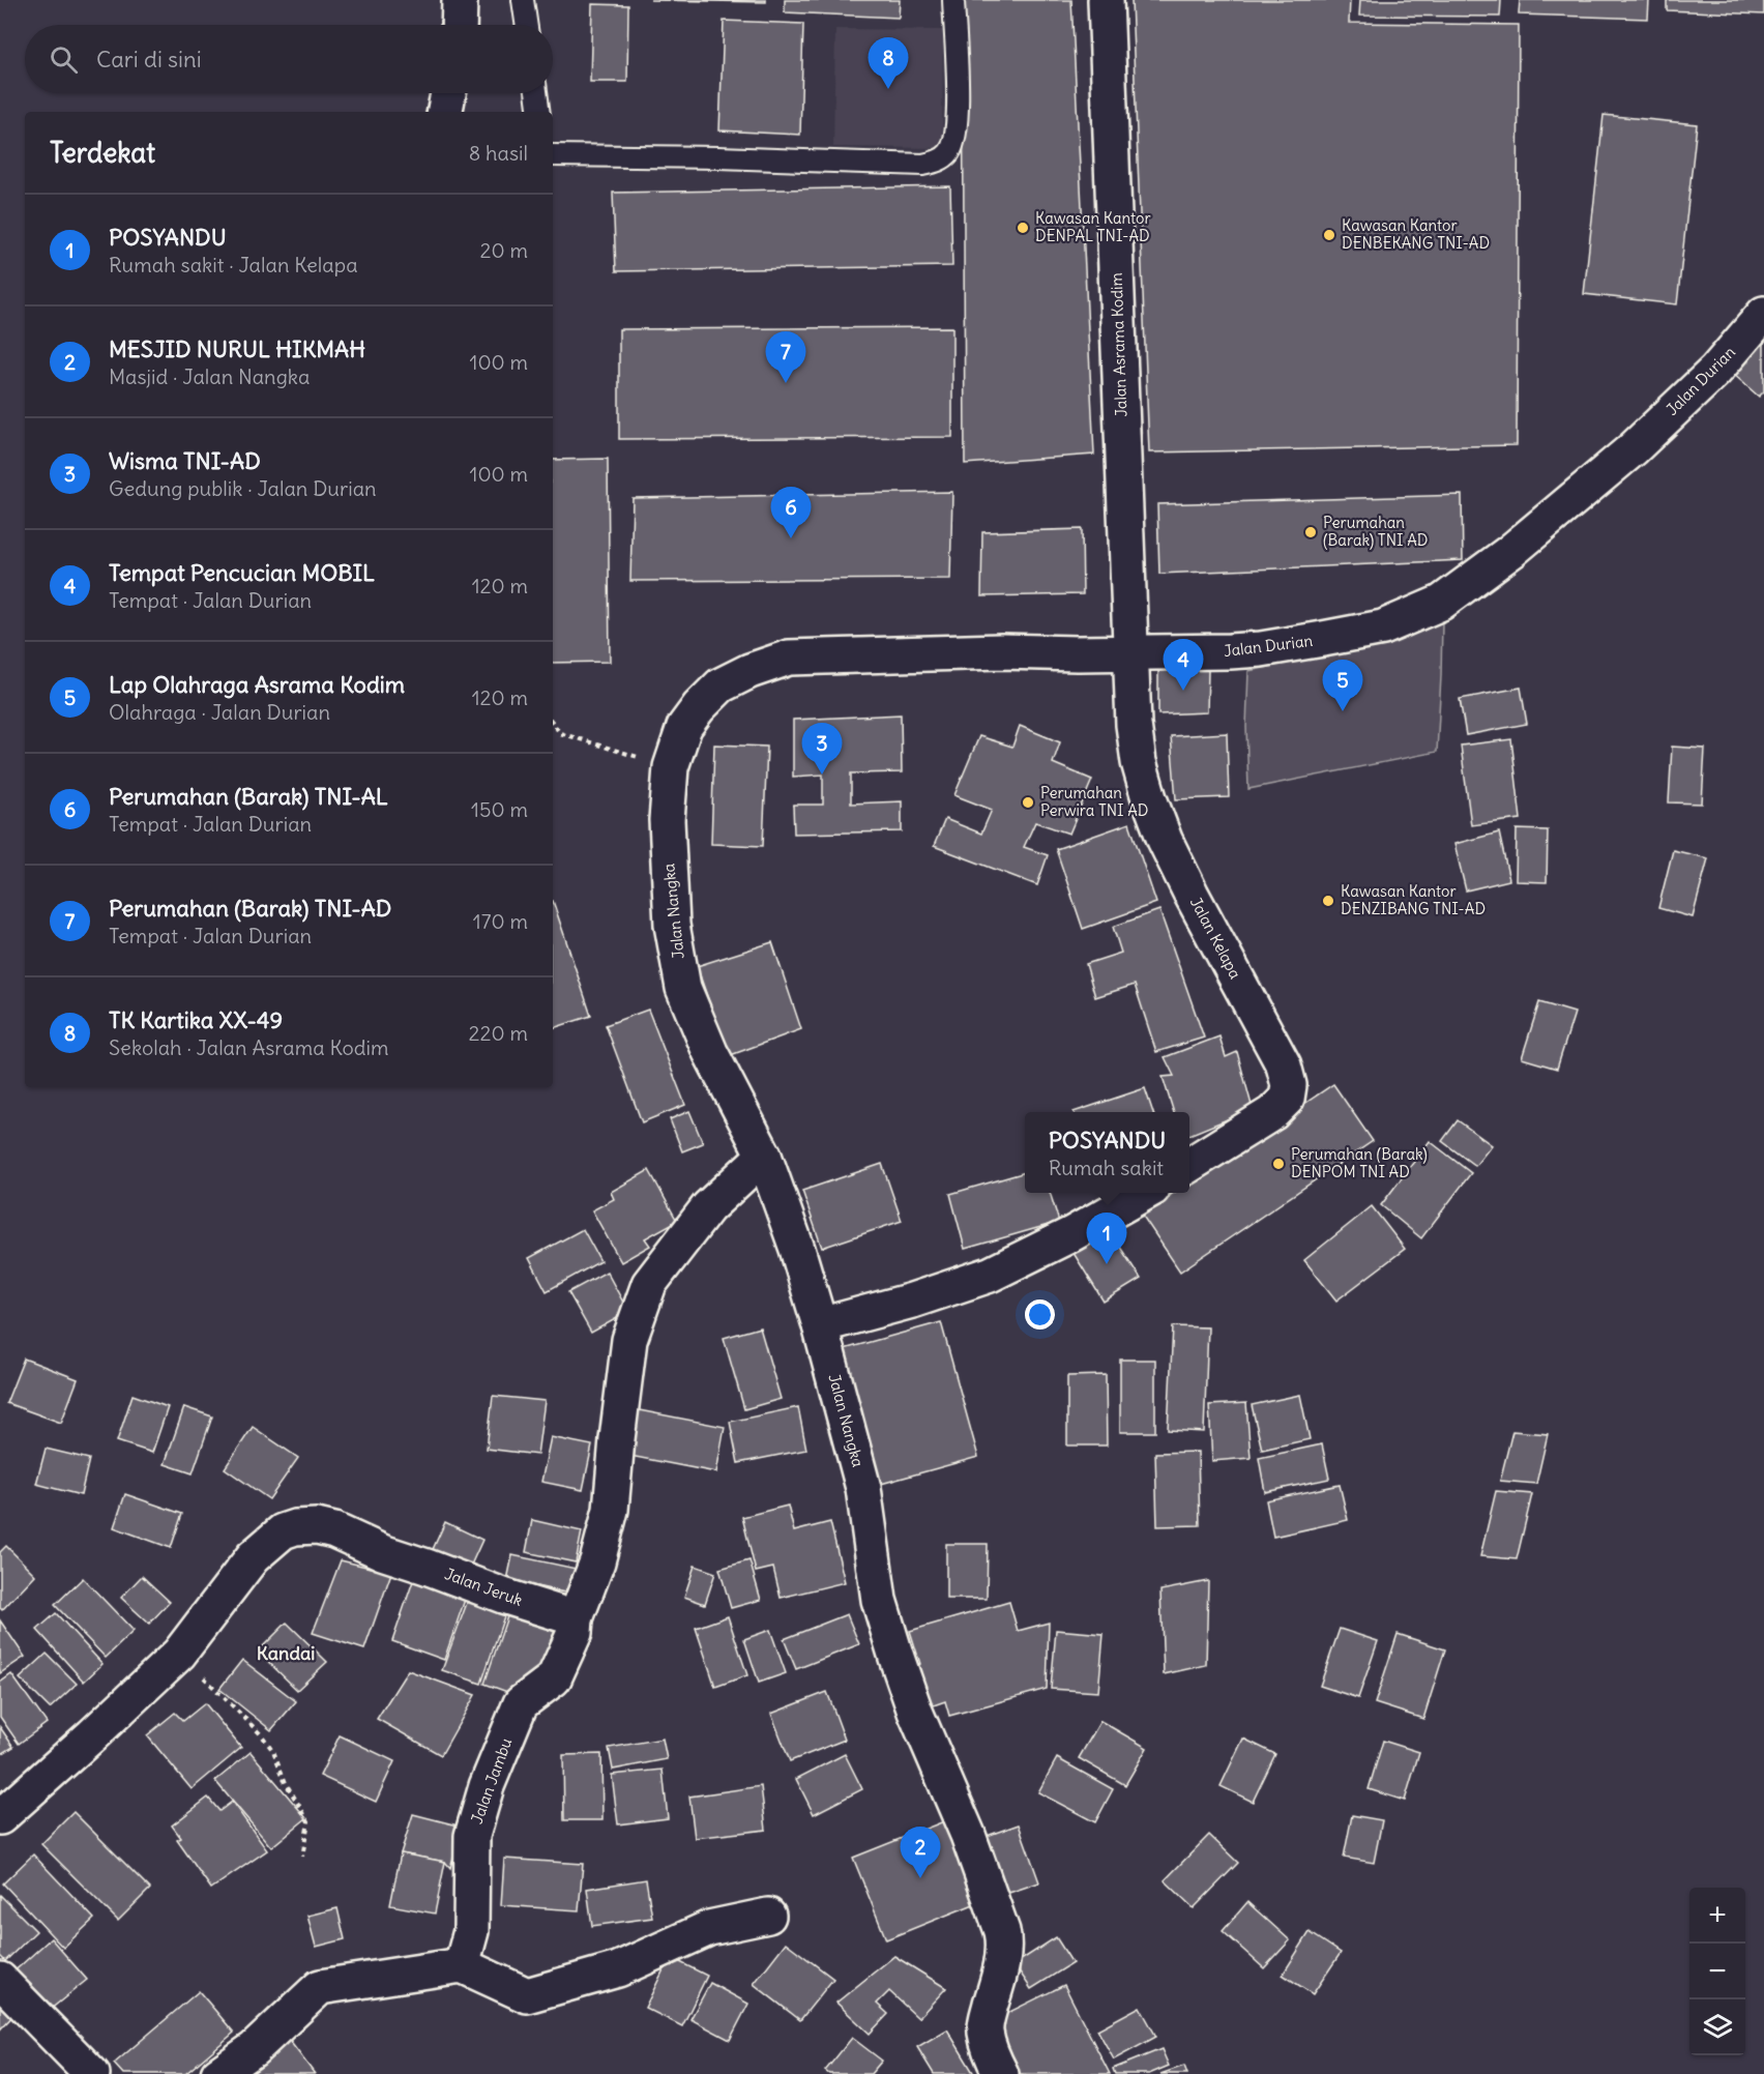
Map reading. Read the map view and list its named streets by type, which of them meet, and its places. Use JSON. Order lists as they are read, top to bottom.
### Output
{
  "streets": {
    "street": [
      "Jalan Asrama Kodim",
      "Jalan Durian",
      "Jalan Nangka",
      "Jalan Kelapa",
      "Jalan Jeruk",
      "Jalan Jambu"
    ]
  },
  "crossings": [
    ["Jalan Asrama Kodim", "Jalan Durian"],
    ["Jalan Asrama Kodim", "Jalan Kelapa"],
    ["Jalan Durian", "Jalan Nangka"],
    ["Jalan Durian", "Jalan Kelapa"],
    ["Jalan Jeruk", "Jalan Jambu"]
  ],
  "districts": ["Kandai"],
  "places": [
    "Kawasan Kantor DENPAL TNI-AD",
    "Kawasan Kantor DENBEKANG TNI-AD",
    "Perumahan (Barak) TNI AD",
    "Perumahan Perwira TNI AD",
    "Kawasan Kantor DENZIBANG TNI-AD",
    "Perumahan (Barak) DENPOM TNI AD"
  ],
  "page": {
    "search": "Cari di sini",
    "pins": [
      "8",
      "7",
      "6",
      "4",
      "5",
      "3",
      "1",
      "2"
    ],
    "heading": ["Terdekat", "8 hasil"],
    "list": [
      {
        "mark": "1",
        "name": "POSYANDU",
        "note": "Rumah sakit · Jalan Kelapa",
        "value": "20 m"
      },
      {
        "mark": "2",
        "name": "MESJID NURUL HIKMAH",
        "note": "Masjid · Jalan Nangka",
        "value": "100 m"
      },
      {
        "mark": "3",
        "name": "Wisma TNI-AD",
        "note": "Gedung publik · Jalan Durian",
        "value": "100 m"
      },
      {
        "mark": "4",
        "name": "Tempat Pencucian MOBIL",
        "note": "Tempat · Jalan Durian",
        "value": "120 m"
      },
      {
        "mark": "5",
        "name": "Lap Olahraga Asrama Kodim",
        "note": "Olahraga · Jalan Durian",
        "value": "120 m"
      },
      {
        "mark": "6",
        "name": "Perumahan (Barak) TNI-AL",
        "note": "Tempat · Jalan Durian",
        "value": "150 m"
      },
      {
        "mark": "7",
        "name": "Perumahan (Barak) TNI-AD",
        "note": "Tempat · Jalan Durian",
        "value": "170 m"
      },
      {
        "mark": "8",
        "name": "TK Kartika XX-49",
        "note": "Sekolah · Jalan Asrama Kodim",
        "value": "220 m"
      }
    ],
    "popup": ["POSYANDU", "Rumah sakit"],
    "map_buttons": ["+", "−"]
  }
}
